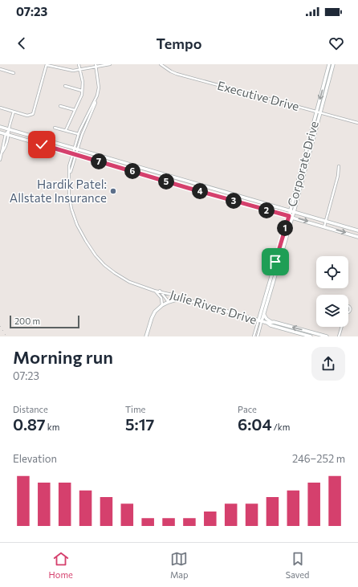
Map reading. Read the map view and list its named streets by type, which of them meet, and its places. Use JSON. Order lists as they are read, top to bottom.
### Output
{
  "streets": {
    "street": ["Executive Drive", "Corporate Drive", "Julie Rivers Drive"]
  },
  "crossings": [
    ["Executive Drive", "Corporate Drive"],
    ["Corporate Drive", "Julie Rivers Drive"]
  ],
  "places": ["Hardik Patel: Allstate Insurance"],
  "scale_bar": "200 m",
  "page": {
    "status": "07:23",
    "header": "Tempo",
    "pins": [
      "7",
      "6",
      "5",
      "4",
      "3",
      "2",
      "1"
    ],
    "scale": "200 m",
    "heading": ["Morning run", "07:23"],
    "stats": [
      ["Distance", "0.87 km"],
      ["Time", "5:17"],
      ["Pace", "6:04 /km"]
    ],
    "chart": ["Elevation", "246–252 m"],
    "tabs": ["Home", "Map", "Saved"]
  }
}
